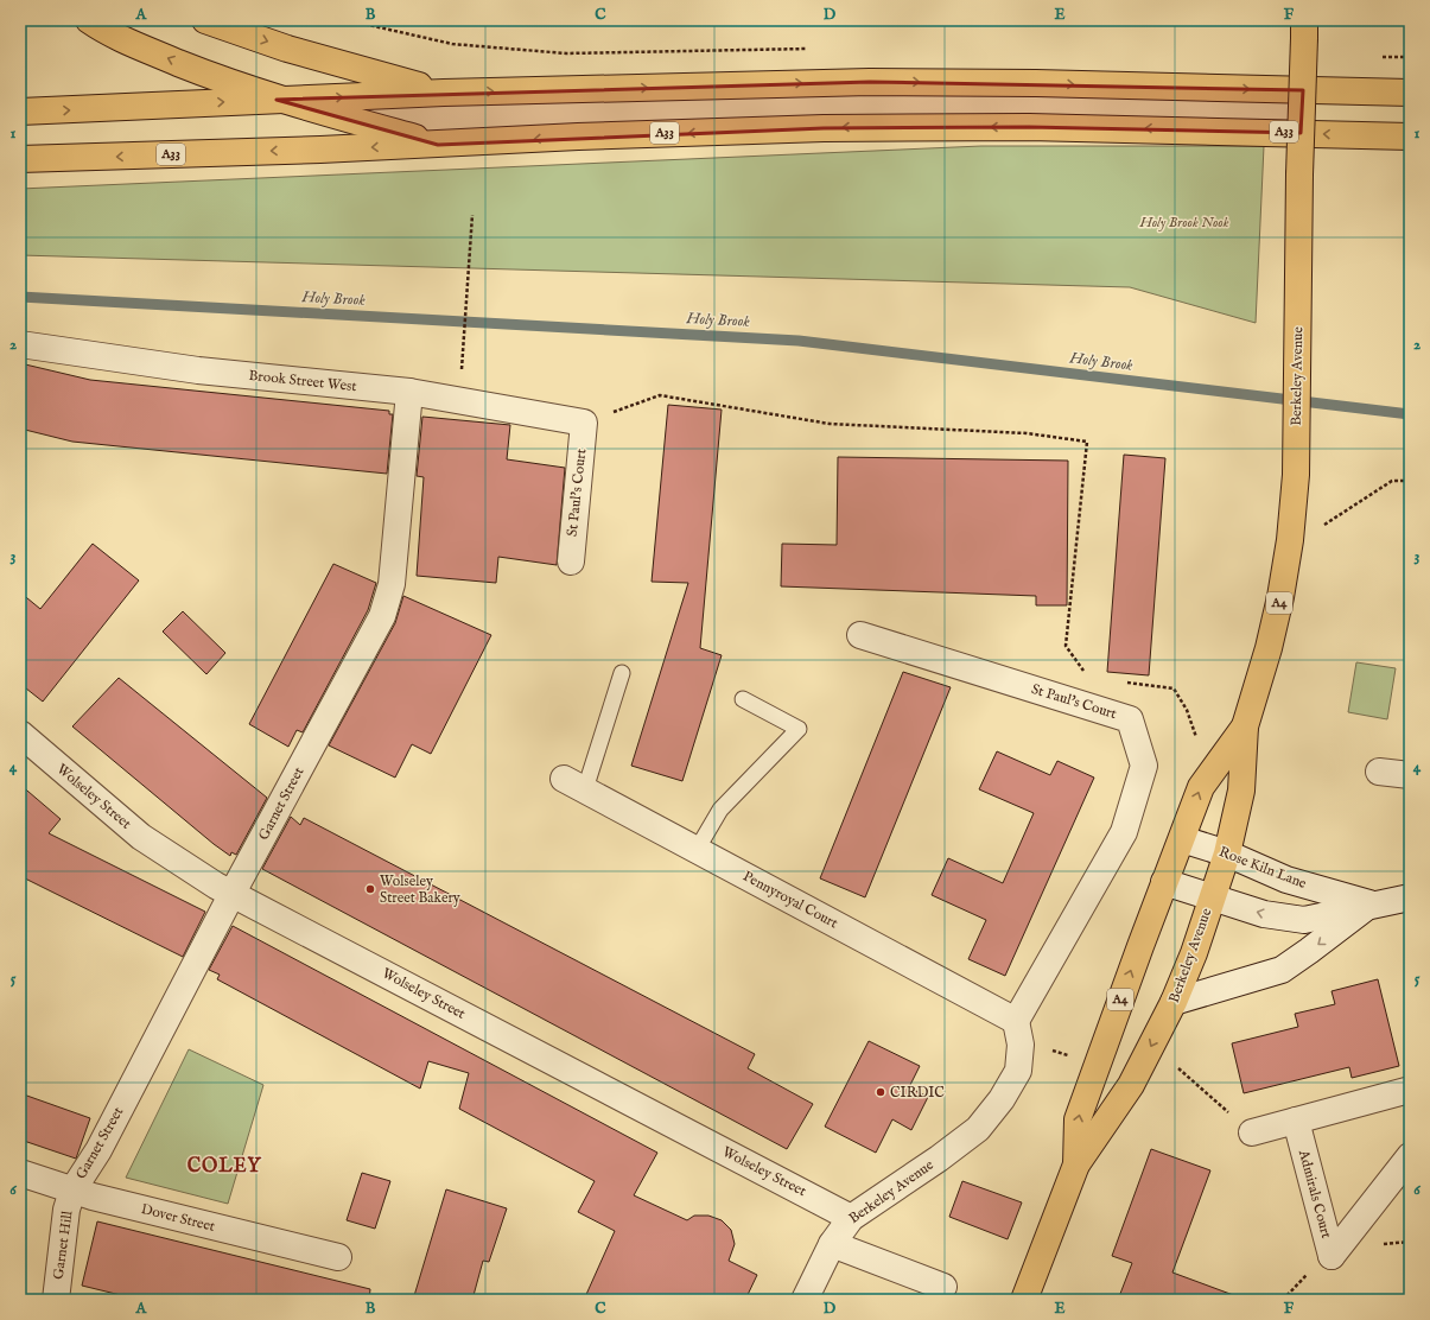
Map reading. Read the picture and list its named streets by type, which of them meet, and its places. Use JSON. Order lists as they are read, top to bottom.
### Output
{
  "streets": {
    "main road": ["A33", "Berkeley Avenue", "A4"],
    "street": [
      "Brook Street West",
      "St Paul's Court",
      "Wolseley Street",
      "Garnet Street",
      "Rose Kiln Lane",
      "Pennyroyal Court",
      "Admirals Court",
      "Dover Street",
      "Garnet Hill"
    ]
  },
  "crossings": [
    ["Berkeley Avenue", "St Paul's Court"],
    ["Berkeley Avenue", "Wolseley Street"],
    ["Berkeley Avenue", "Rose Kiln Lane"],
    ["Berkeley Avenue", "Pennyroyal Court"],
    ["Brook Street West", "St Paul's Court"],
    ["Brook Street West", "Garnet Street"],
    ["St Paul's Court", "Pennyroyal Court"],
    ["Wolseley Street", "Garnet Street"],
    ["Garnet Street", "Dover Street"],
    ["Garnet Street", "Garnet Hill"],
    ["Dover Street", "Garnet Hill"]
  ],
  "districts": ["COLEY"],
  "water": ["Holy Brook"],
  "parks": ["Holy Brook Nook"],
  "places": ["Wolseley Street Bakery", "CIRDIC"],
  "grid": {
    "columns": [
      "A",
      "B",
      "C",
      "D",
      "E",
      "F"
    ],
    "rows": [
      "1",
      "2",
      "3",
      "4",
      "5",
      "6"
    ]
  }
}
